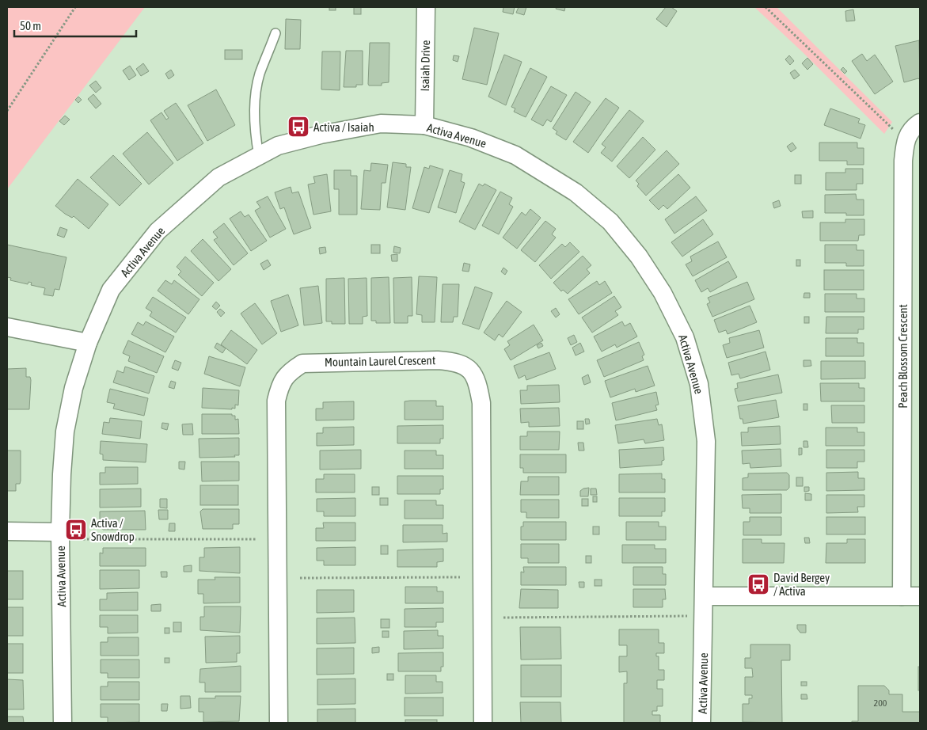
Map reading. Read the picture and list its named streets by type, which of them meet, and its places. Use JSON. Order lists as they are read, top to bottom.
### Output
{
  "streets": {
    "street": [
      "Isaiah Drive",
      "Activa Avenue",
      "Peach Blossom Crescent",
      "Mountain Laurel Crescent"
    ]
  },
  "crossings": [
    ["Isaiah Drive", "Activa Avenue"]
  ],
  "places": {
    "bus stop": ["Activa / Isaiah", "Activa / Snowdrop", "David Bergey / Activa"]
  },
  "house_numbers": ["200"],
  "scale_bar": "50 m"
}
